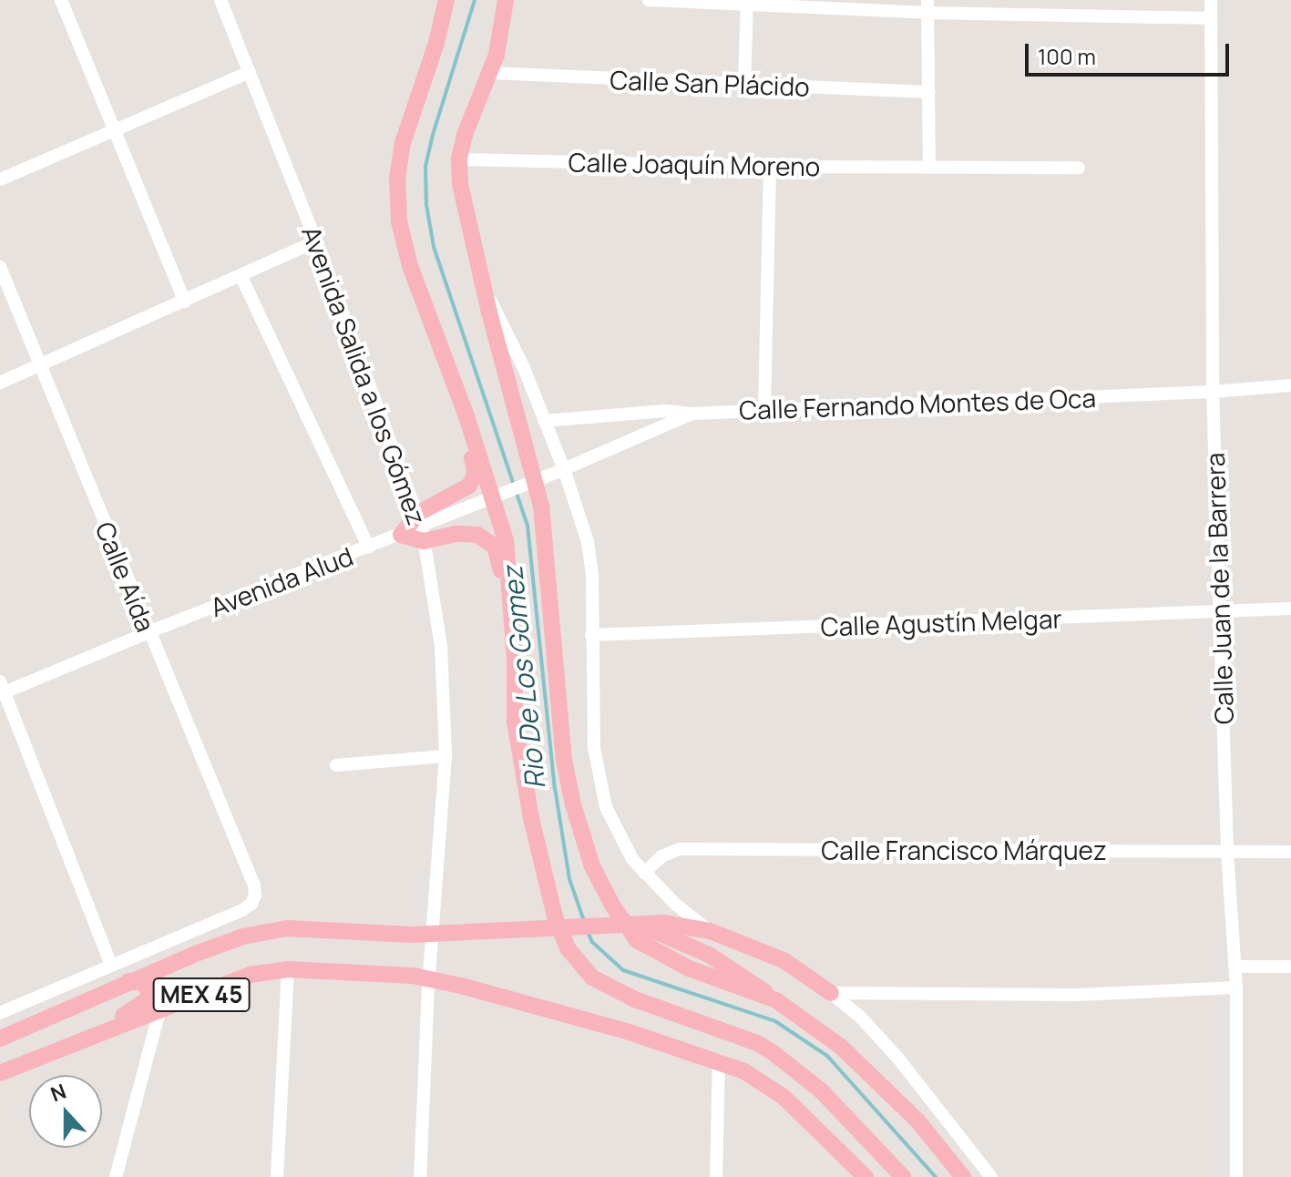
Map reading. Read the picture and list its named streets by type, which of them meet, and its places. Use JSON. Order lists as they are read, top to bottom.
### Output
{
  "streets": {
    "main road": ["MEX 45"],
    "street": [
      "Calle San Plácido",
      "Calle Joaquín Moreno",
      "Avenida Salida a los Gómez",
      "Calle Fernando Montes de Oca",
      "Calle Aída",
      "Avenida Alud",
      "Calle Juan de la Barrera",
      "Calle Agustín Melgar",
      "Calle Francisco Márquez"
    ]
  },
  "crossings": [
    ["Calle Fernando Montes de Oca", "Calle Juan de la Barrera"],
    ["Calle Aída", "Avenida Alud"],
    ["Calle Juan de la Barrera", "Calle Agustín Melgar"],
    ["Calle Juan de la Barrera", "Calle Francisco Márquez"]
  ],
  "water": ["Rio De Los Gomez"],
  "scale_bar": "100 m",
  "north": "top"
}
